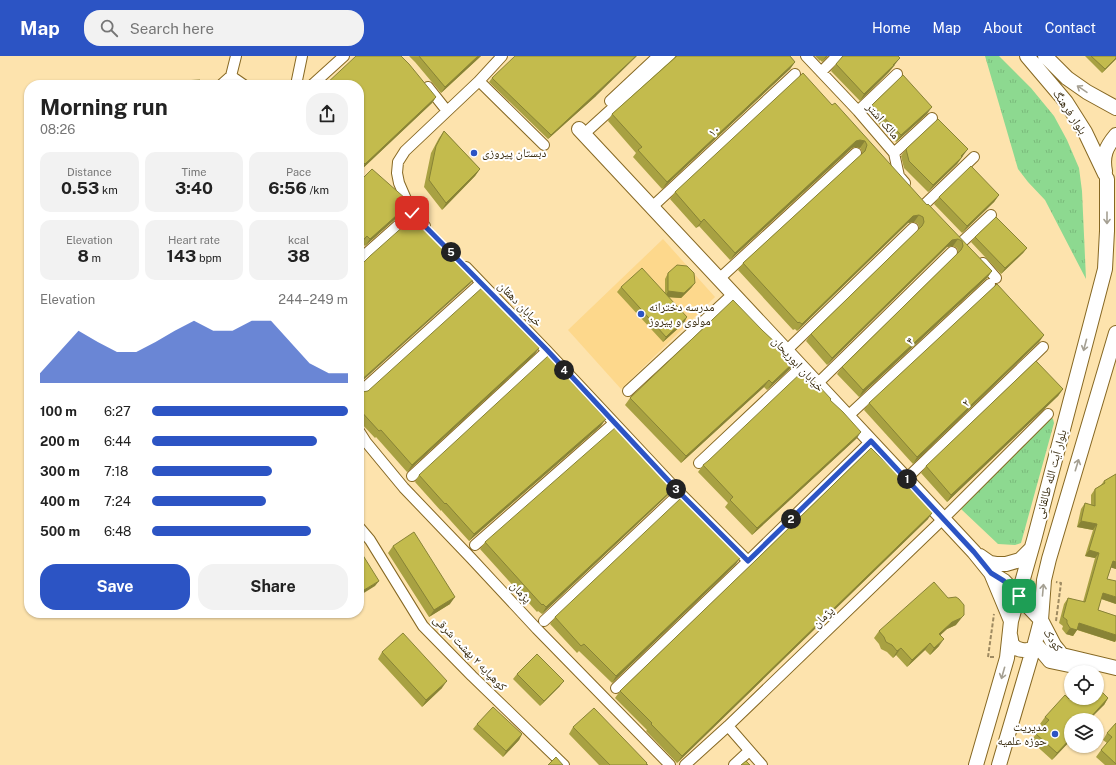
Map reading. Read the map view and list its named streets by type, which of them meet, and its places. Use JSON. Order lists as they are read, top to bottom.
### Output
{
  "streets": {
    "main road": [
      "بلوار فرهنگ",
      "خیابان ابوریحان",
      "بلوار آیت الله طالقانی",
      "کودک"
    ],
    "street": [
      "مالک اشتر",
      "۱۰",
      "خیابان دهقان",
      "۴",
      "۲",
      "پژمان",
      "کوهپایه ۲ بهشت شرقی"
    ]
  },
  "crossings": [
    ["بلوار فرهنگ", "بلوار آیت الله طالقانی"],
    ["۱۰", "خیابان ابوریحان"],
    ["۴", "خیابان ابوریحان"],
    ["خیابان ابوریحان", "۲"],
    ["خیابان ابوریحان", "بلوار آیت الله طالقانی"],
    ["خیابان ابوریحان", "پژمان"],
    ["خیابان ابوریحان", "کودک"],
    ["بلوار آیت الله طالقانی", "کودک"]
  ],
  "places": ["دبستان پیروزی", "مدرسه دخترانه مولوی و پیروز", "مدیریت حوزه علمیه"],
  "page": {
    "header": "Map",
    "search": "Search here",
    "nav": [
      "Home",
      "Map",
      "About",
      "Contact"
    ],
    "heading": ["Morning run", "08:26"],
    "stats": [
      ["Distance", "0.53 km"],
      ["Time", "3:40"],
      ["Pace", "6:56 /km"],
      ["Elevation", "8 m"],
      ["Heart rate", "143 bpm"],
      ["kcal", "38"]
    ],
    "pins": [
      "5",
      "4",
      "1",
      "3",
      "2"
    ],
    "chart": ["Elevation", "244–249 m"],
    "list": [
      {
        "name": "100 m",
        "note": "6:27"
      },
      {
        "name": "200 m",
        "note": "6:44"
      },
      {
        "name": "300 m",
        "note": "7:18"
      },
      {
        "name": "400 m",
        "note": "7:24"
      },
      {
        "name": "500 m",
        "note": "6:48"
      }
    ],
    "buttons": ["Save", "Share"]
  }
}
